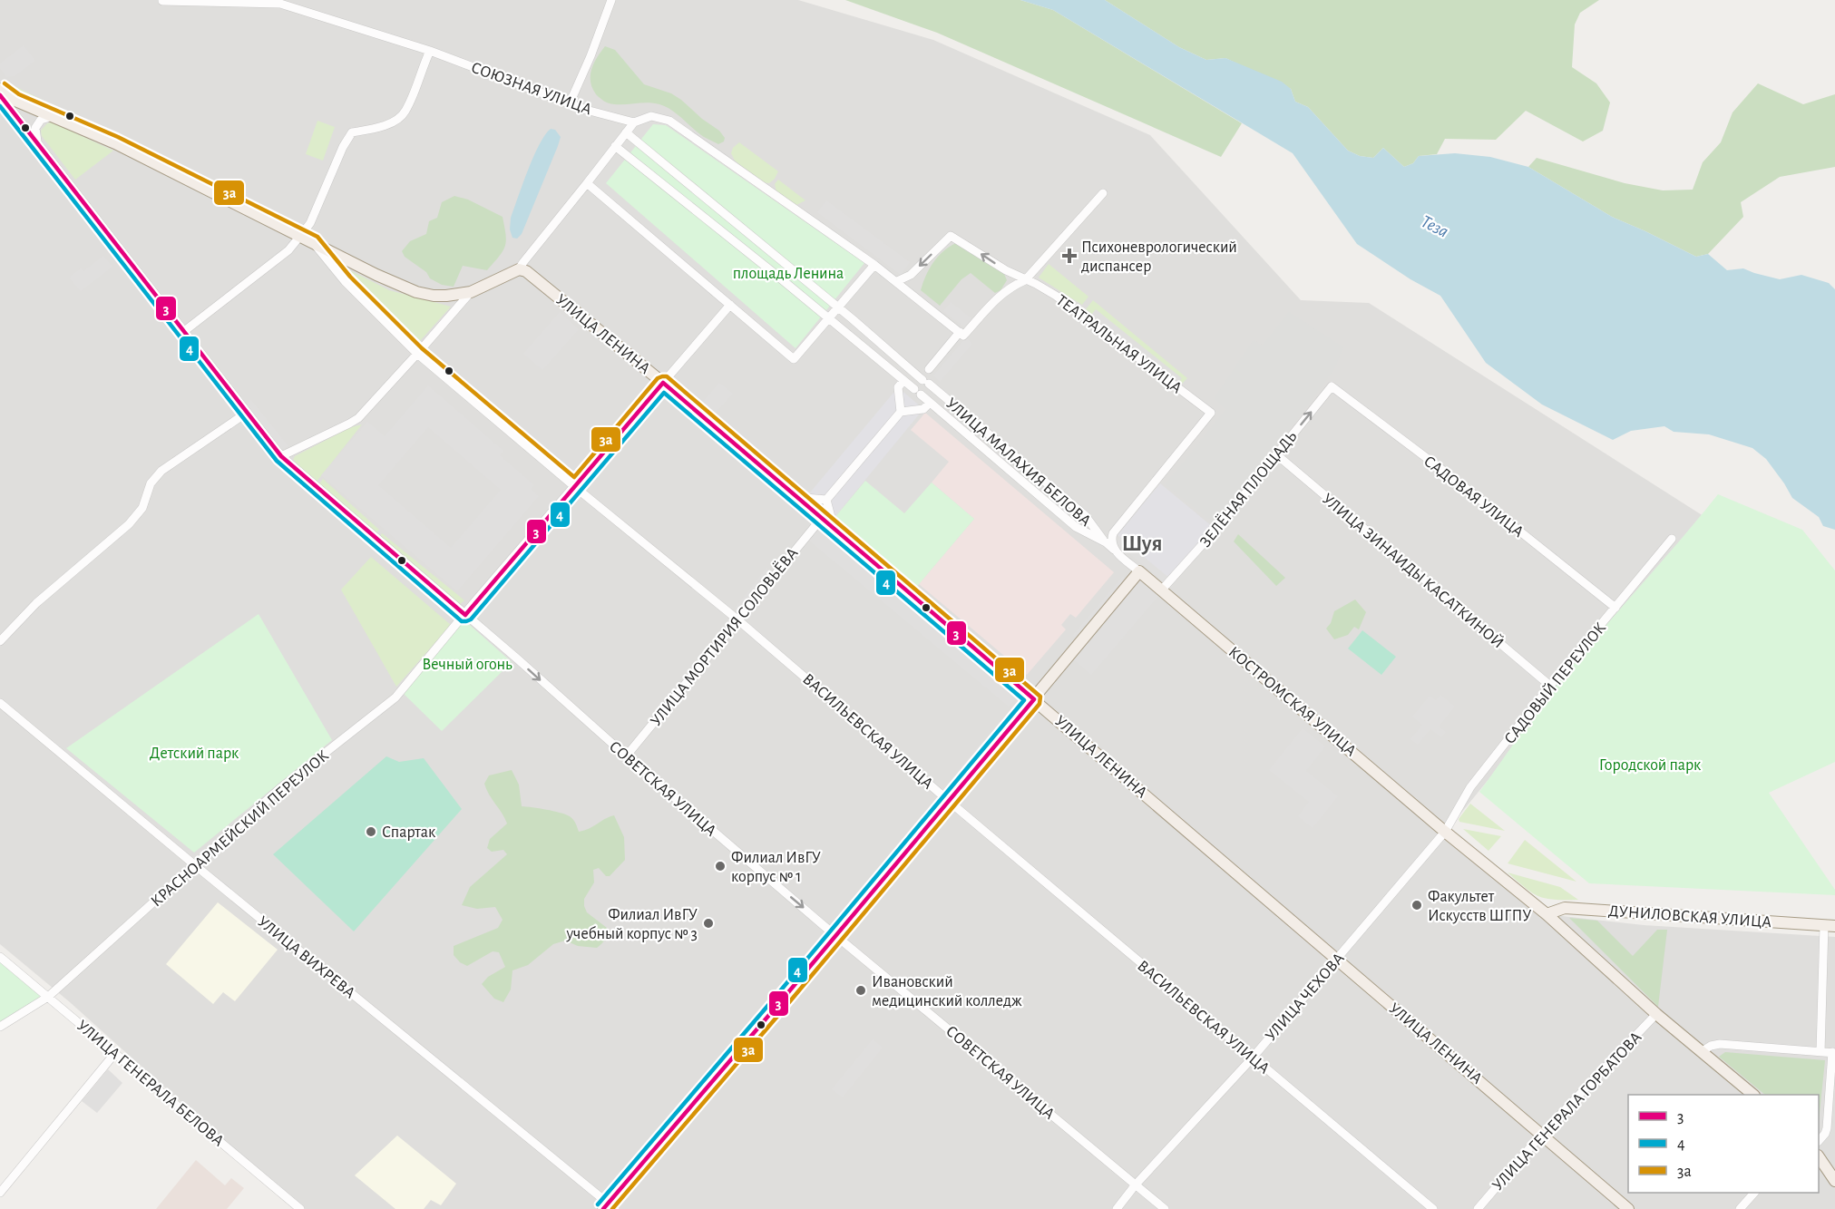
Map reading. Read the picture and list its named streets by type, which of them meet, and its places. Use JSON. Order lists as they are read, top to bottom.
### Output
{
  "streets": {
    "main road": ["УЛИЦА ЛЕНИНА", "КОСТРОМСКАЯ УЛИЦА", "ДУНИЛОВСКАЯ УЛИЦА"],
    "street": [
      "СОЮЗНАЯ УЛИЦА",
      "ТЕАТРАЛЬНАЯ УЛИЦА",
      "УЛИЦА МАЛАХИЯ БЕЛОВА",
      "ЗЕЛЁНАЯ ПЛОЩАДЬ",
      "САДОВАЯ УЛИЦА",
      "УЛИЦА ЗИНАИДЫ КАСАТКИНОЙ",
      "УЛИЦА МОРТИРИЯ СОЛОВЬЁВА",
      "САДОВЫЙ ПЕРЕУЛОК",
      "ВАСИЛЬЕВСКАЯ УЛИЦА",
      "СОВЕТСКАЯ УЛИЦА",
      "КРАСНОАРМЕЙСКИЙ ПЕРЕУЛОК",
      "УЛИЦА ВИХРЕВА",
      "УЛИЦА ЧЕХОВА",
      "УЛИЦА ГЕНЕРАЛА БЕЛОВА",
      "УЛИЦА ГЕНЕРАЛА ГОРБАТОВА"
    ]
  },
  "crossings": [
    ["УЛИЦА ЛЕНИНА", "УЛИЦА МОРТИРИЯ СОЛОВЬЁВА"],
    ["УЛИЦА ЛЕНИНА", "КРАСНОАРМЕЙСКИЙ ПЕРЕУЛОК"],
    ["УЛИЦА ЛЕНИНА", "УЛИЦА ЧЕХОВА"],
    ["УЛИЦА ЛЕНИНА", "УЛИЦА ГЕНЕРАЛА ГОРБАТОВА"],
    ["ТЕАТРАЛЬНАЯ УЛИЦА", "УЛИЦА МАЛАХИЯ БЕЛОВА"],
    ["ЗЕЛЁНАЯ ПЛОЩАДЬ", "САДОВАЯ УЛИЦА"],
    ["ЗЕЛЁНАЯ ПЛОЩАДЬ", "УЛИЦА ЗИНАИДЫ КАСАТКИНОЙ"],
    ["ЗЕЛЁНАЯ ПЛОЩАДЬ", "КОСТРОМСКАЯ УЛИЦА"],
    ["САДОВАЯ УЛИЦА", "САДОВЫЙ ПЕРЕУЛОК"],
    ["УЛИЦА ЗИНАИДЫ КАСАТКИНОЙ", "САДОВЫЙ ПЕРЕУЛОК"],
    ["УЛИЦА МОРТИРИЯ СОЛОВЬЁВА", "ВАСИЛЬЕВСКАЯ УЛИЦА"],
    ["УЛИЦА МОРТИРИЯ СОЛОВЬЁВА", "СОВЕТСКАЯ УЛИЦА"],
    ["САДОВЫЙ ПЕРЕУЛОК", "КОСТРОМСКАЯ УЛИЦА"],
    ["САДОВЫЙ ПЕРЕУЛОК", "УЛИЦА ЧЕХОВА"],
    ["КОСТРОМСКАЯ УЛИЦА", "ДУНИЛОВСКАЯ УЛИЦА"],
    ["КОСТРОМСКАЯ УЛИЦА", "УЛИЦА ЧЕХОВА"],
    ["КОСТРОМСКАЯ УЛИЦА", "УЛИЦА ГЕНЕРАЛА ГОРБАТОВА"],
    ["ВАСИЛЬЕВСКАЯ УЛИЦА", "КРАСНОАРМЕЙСКИЙ ПЕРЕУЛОК"],
    ["ВАСИЛЬЕВСКАЯ УЛИЦА", "УЛИЦА ЧЕХОВА"],
    ["СОВЕТСКАЯ УЛИЦА", "КРАСНОАРМЕЙСКИЙ ПЕРЕУЛОК"],
    ["СОВЕТСКАЯ УЛИЦА", "УЛИЦА ЧЕХОВА"],
    ["КРАСНОАРМЕЙСКИЙ ПЕРЕУЛОК", "УЛИЦА ВИХРЕВА"],
    ["КРАСНОАРМЕЙСКИЙ ПЕРЕУЛОК", "УЛИЦА ГЕНЕРАЛА БЕЛОВА"]
  ],
  "one_way": ["СОВЕТСКАЯ УЛИЦА"],
  "districts": ["Шуя"],
  "water": ["Теза"],
  "parks": [
    "площадь Ленина",
    "Вечный огонь",
    "Детский парк",
    "Городской парк"
  ],
  "places": {
    "health": ["Психоневрологический диспансер"],
    "other": [
      "Спартак",
      "Филиал ИвГУ корпус № 1",
      "Факультет Искусств ШГПУ",
      "Филиал ИвГУ учебный корпус № 3",
      "Ивановский медицинский колледж"
    ]
  },
  "lines": ["transit line 3а", "transit line 3", "transit line 4"],
  "legend": ["3", "4", "3а"]
}
